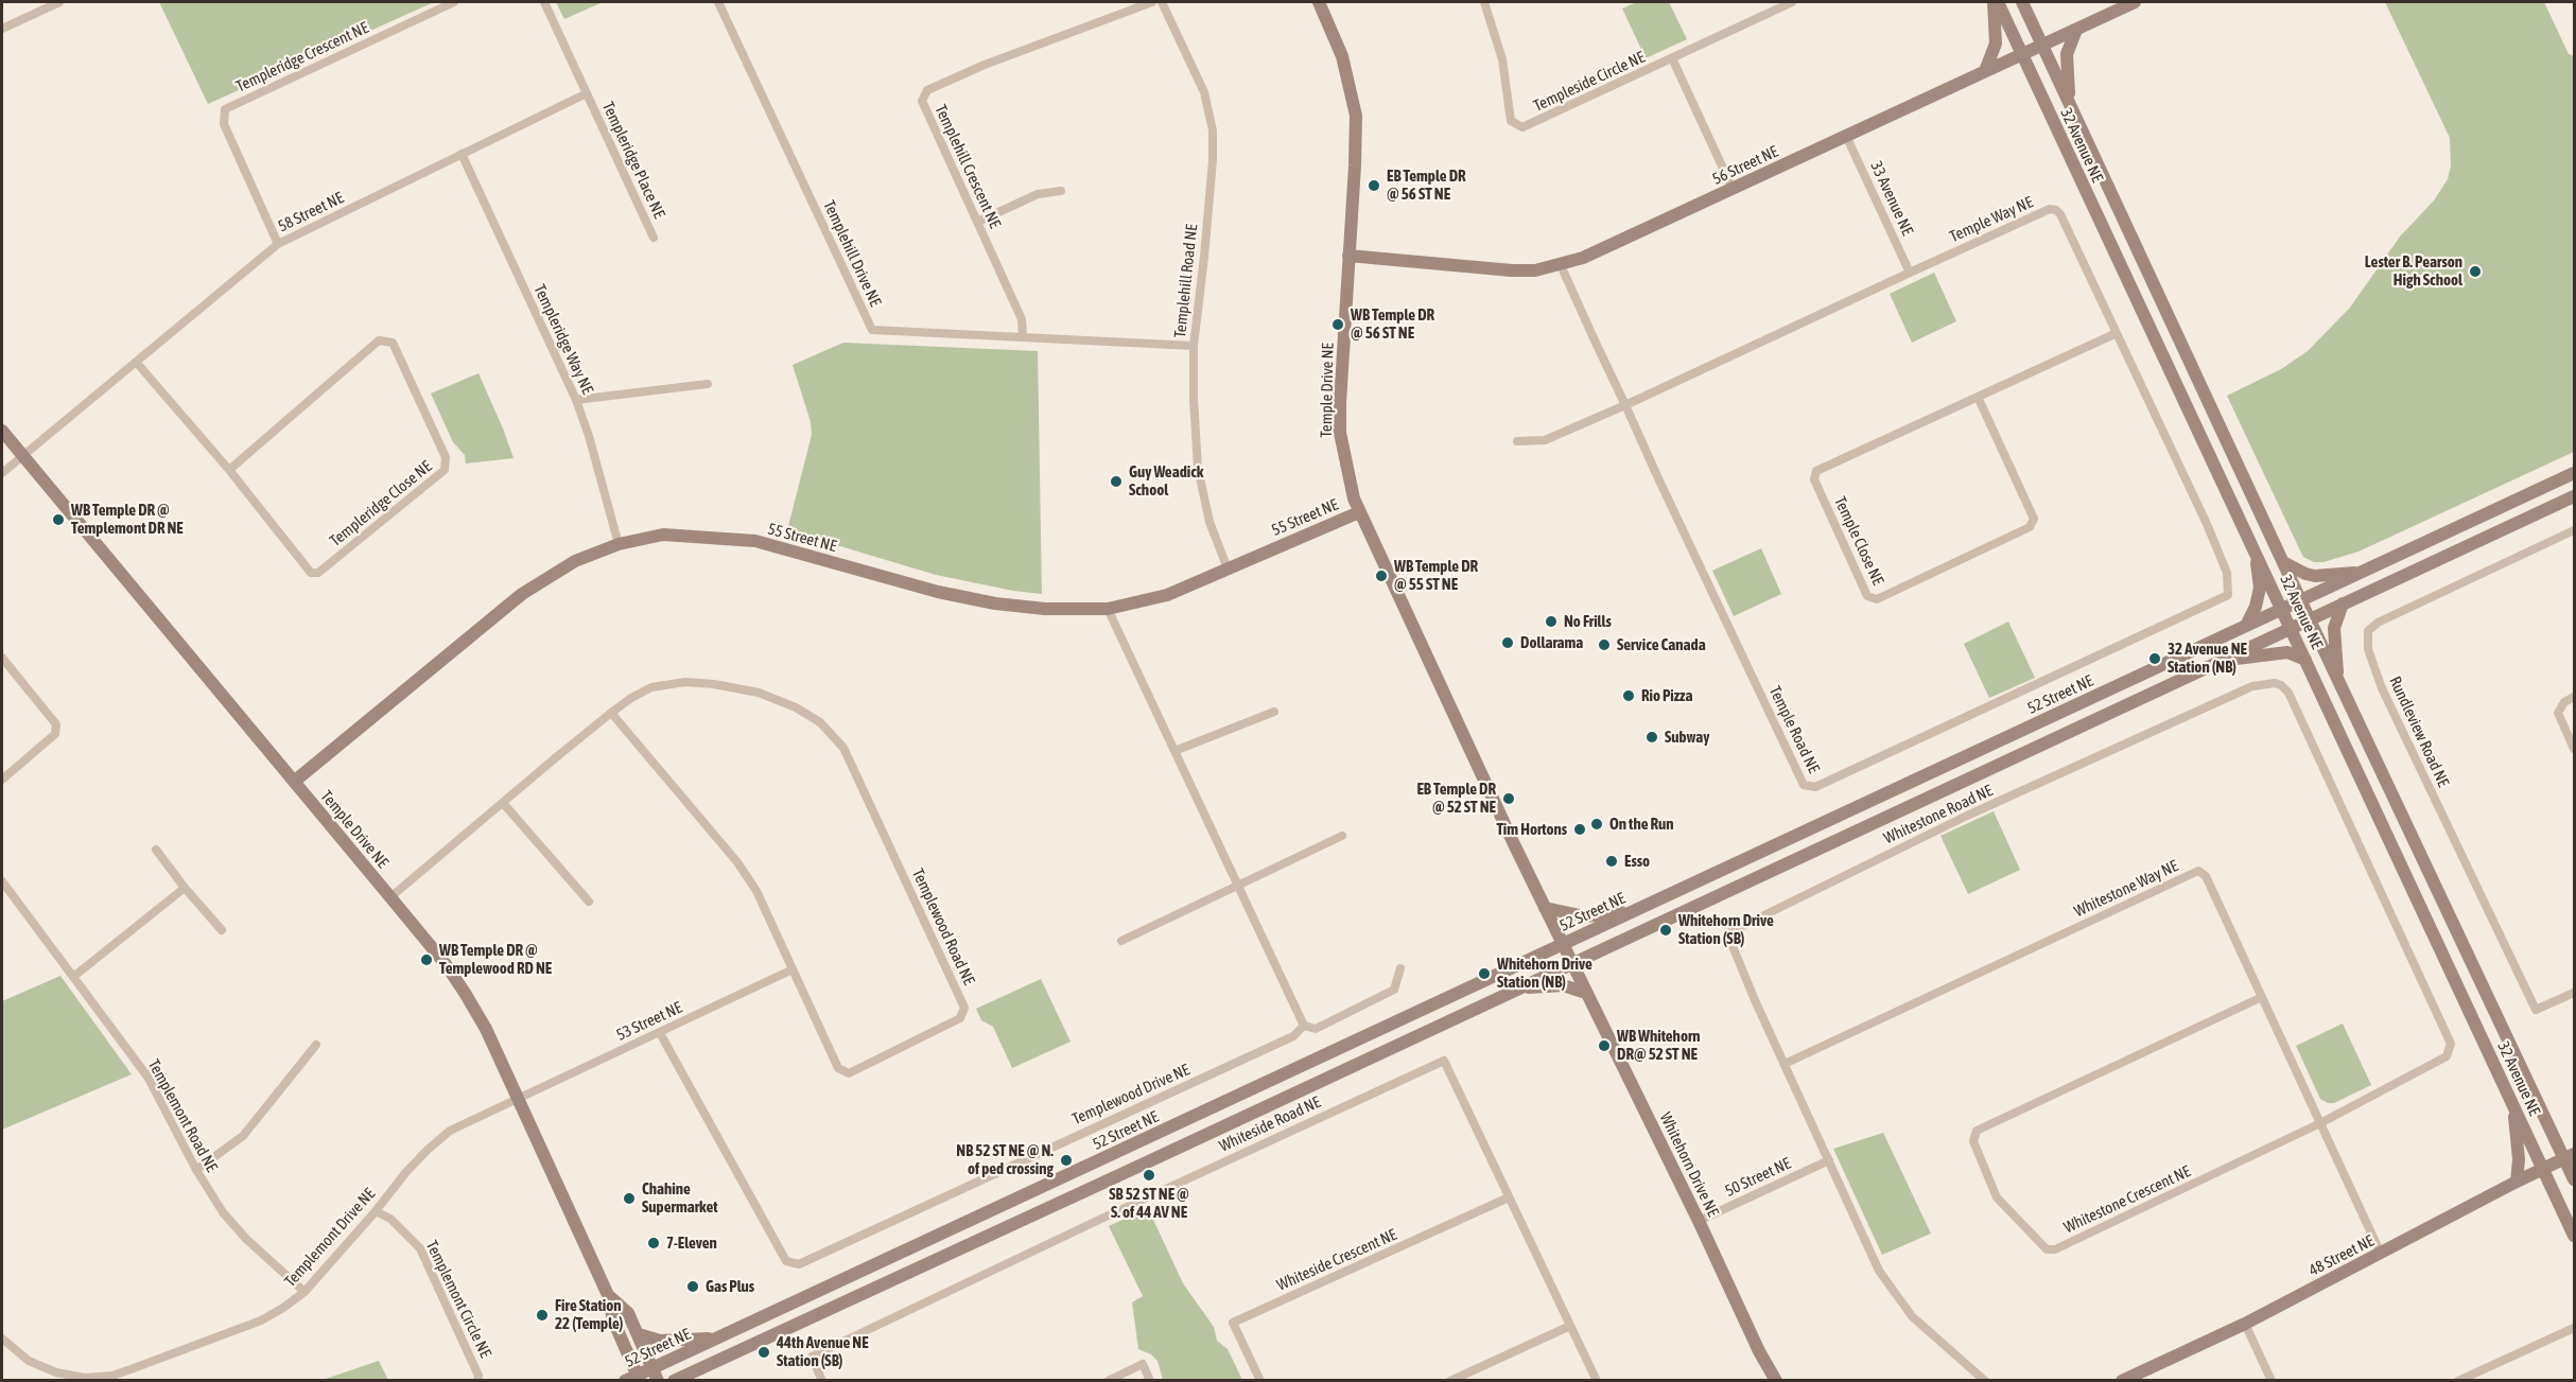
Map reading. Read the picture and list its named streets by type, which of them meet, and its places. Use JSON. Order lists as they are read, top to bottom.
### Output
{
  "streets": {
    "main road": [
      "32 Avenue NE",
      "56 Street NE",
      "Temple Drive NE",
      "55 Street NE",
      "52 Street NE",
      "Whitehorn Drive NE",
      "48 Street NE"
    ],
    "street": [
      "Templeridge Crescent NE",
      "Templeside Circle NE",
      "Templeridge Place NE",
      "Templehill Crescent NE",
      "33 Avenue NE",
      "58 Street NE",
      "Temple Way NE",
      "Templehill Drive NE",
      "Templehill Road NE",
      "Templeridge Way NE",
      "Templeridge Close NE",
      "Temple Close NE",
      "Temple Road NE",
      "Rundleview Road NE",
      "Whitestone Road NE",
      "Whitestone Way NE",
      "Templewood Road NE",
      "53 Street NE",
      "Templewood Drive NE",
      "Templemont Road NE",
      "Whiteside Road NE",
      "50 Street NE",
      "Whitestone Crescent NE",
      "Templemont Drive NE",
      "Whiteside Crescent NE",
      "Templemont Circle NE"
    ]
  },
  "crossings": [
    ["Templeridge Crescent NE", "58 Street NE"],
    ["32 Avenue NE", "56 Street NE"],
    ["32 Avenue NE", "52 Street NE"],
    ["32 Avenue NE", "48 Street NE"],
    ["Templeridge Place NE", "58 Street NE"],
    ["56 Street NE", "33 Avenue NE"],
    ["56 Street NE", "Temple Drive NE"],
    ["56 Street NE", "Temple Road NE"],
    ["Templehill Crescent NE", "Templehill Drive NE"],
    ["33 Avenue NE", "Temple Way NE"],
    ["58 Street NE", "Templeridge Way NE"],
    ["58 Street NE", "Temple Drive NE"],
    ["58 Street NE", "Templeridge Close NE"],
    ["Temple Way NE", "Temple Close NE"],
    ["Temple Way NE", "Temple Road NE"],
    ["Templehill Drive NE", "Templehill Road NE"],
    ["Templehill Road NE", "55 Street NE"],
    ["Templeridge Way NE", "55 Street NE"],
    ["Temple Drive NE", "55 Street NE"],
    ["Temple Drive NE", "52 Street NE"],
    ["Temple Drive NE", "Templewood Road NE"],
    ["Temple Drive NE", "53 Street NE"],
    ["Temple Drive NE", "Whitehorn Drive NE"],
    ["Temple Drive NE", "Templemont Drive NE"],
    ["Whitestone Road NE", "Whitestone Way NE"],
    ["Whitestone Road NE", "50 Street NE"],
    ["Whitestone Road NE", "Whitestone Crescent NE"],
    ["Whitestone Way NE", "Whitestone Crescent NE"],
    ["Whitestone Way NE", "48 Street NE"],
    ["Templewood Road NE", "53 Street NE"],
    ["53 Street NE", "Templewood Drive NE"],
    ["53 Street NE", "Templemont Drive NE"],
    ["Templemont Road NE", "Templemont Drive NE"],
    ["Whiteside Road NE", "Whiteside Crescent NE"],
    ["Whitehorn Drive NE", "50 Street NE"],
    ["Templemont Drive NE", "Templemont Circle NE"]
  ],
  "places": [
    "EB Temple DR @ 56 ST NE",
    "Lester B. Pearson High School",
    "WB Temple DR @ 56 ST NE",
    "Guy Weadick School",
    "WB Temple DR @ Templemont DR NE",
    "WB Temple DR @ 55 ST NE",
    "No Frills",
    "Dollarama",
    "Service Canada",
    "32 Avenue NE Station (NB)",
    "Rio Pizza",
    "Subway",
    "EB Temple DR @ 52 ST NE",
    "On the Run",
    "Tim Hortons",
    "Esso",
    "Whitehorn Drive Station (SB)",
    "WB Temple DR @ Templewood RD NE",
    "Whitehorn Drive Station (NB)",
    "WB Whitehorn DR@ 52 ST NE",
    "NB 52 ST NE @ N. of ped crossing",
    "SB 52 ST NE @ S. of 44 AV NE",
    "Chahine Supermarket",
    "7-Eleven",
    "Gas Plus",
    "Fire Station 22 (Temple)",
    "44th Avenue NE Station (SB)"
  ]
}
